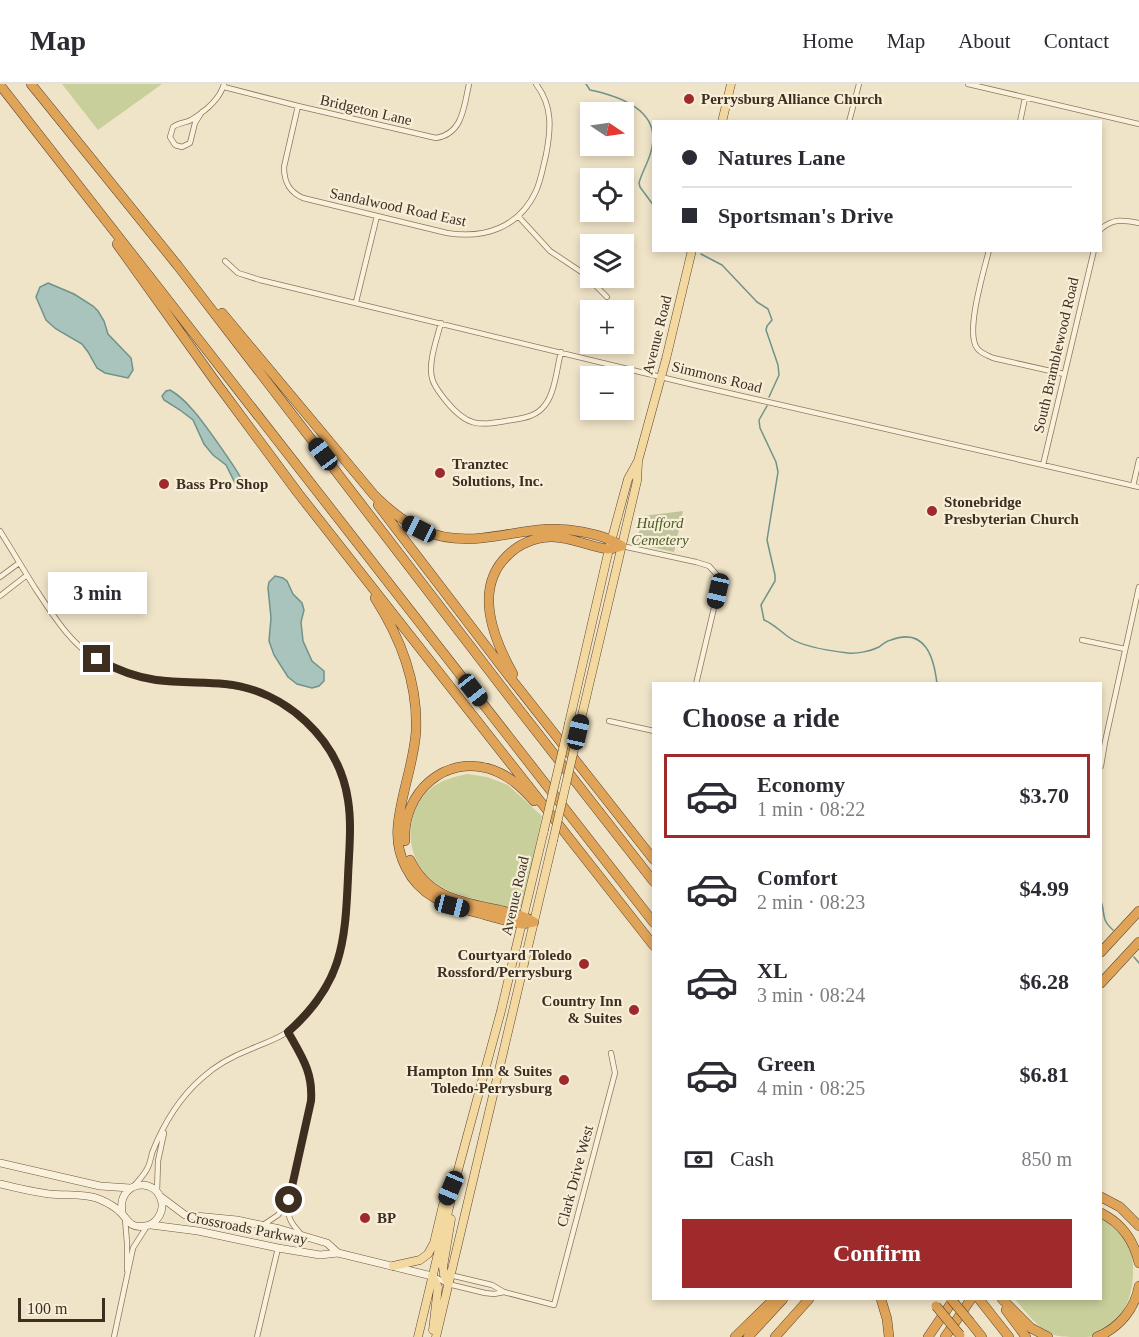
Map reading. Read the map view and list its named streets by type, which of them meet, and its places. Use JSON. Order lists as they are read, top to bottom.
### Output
{
  "streets": {
    "main road": ["Avenue Road"],
    "street": [
      "Bridgeton Lane",
      "Sandalwood Road East",
      "South Bramblewood Road",
      "Simmons Road",
      "Clark Drive West",
      "Crossroads Parkway"
    ]
  },
  "crossings": [
    ["Bridgeton Lane", "Sandalwood Road East"],
    ["Avenue Road", "Simmons Road"],
    ["Avenue Road", "Crossroads Parkway"],
    ["South Bramblewood Road", "Simmons Road"]
  ],
  "parks": ["Hufford Cemetery"],
  "places": [
    "Perrysburg Alliance Church",
    "Tranztec Solutions, Inc.",
    "Bass Pro Shop",
    "Stonebridge Presbyterian Church",
    "Courtyard Toledo Rossford/Perrysburg",
    "Country Inn & Suites",
    "Hampton Inn & Suites Toledo-Perrysburg",
    "BP"
  ],
  "scale_bar": "100 m",
  "north": "right",
  "page": {
    "header": "Map",
    "nav": [
      "Home",
      "Map",
      "About",
      "Contact"
    ],
    "map_buttons": ["+", "−"],
    "banner": ["Natures Lane", "Sportsman's Drive"],
    "bubble": "3 min",
    "heading": "Choose a ride",
    "list": [
      {
        "name": "Economy",
        "note": "1 min · 08:22",
        "value": "$3.70"
      },
      {
        "name": "Comfort",
        "note": "2 min · 08:23",
        "value": "$4.99"
      },
      {
        "name": "XL",
        "note": "3 min · 08:24",
        "value": "$6.28"
      },
      {
        "name": "Green",
        "note": "4 min · 08:25",
        "value": "$6.81"
      }
    ],
    "pay": ["Cash", "850 m"],
    "buttons": "Confirm",
    "scale": "100 m"
  }
}
